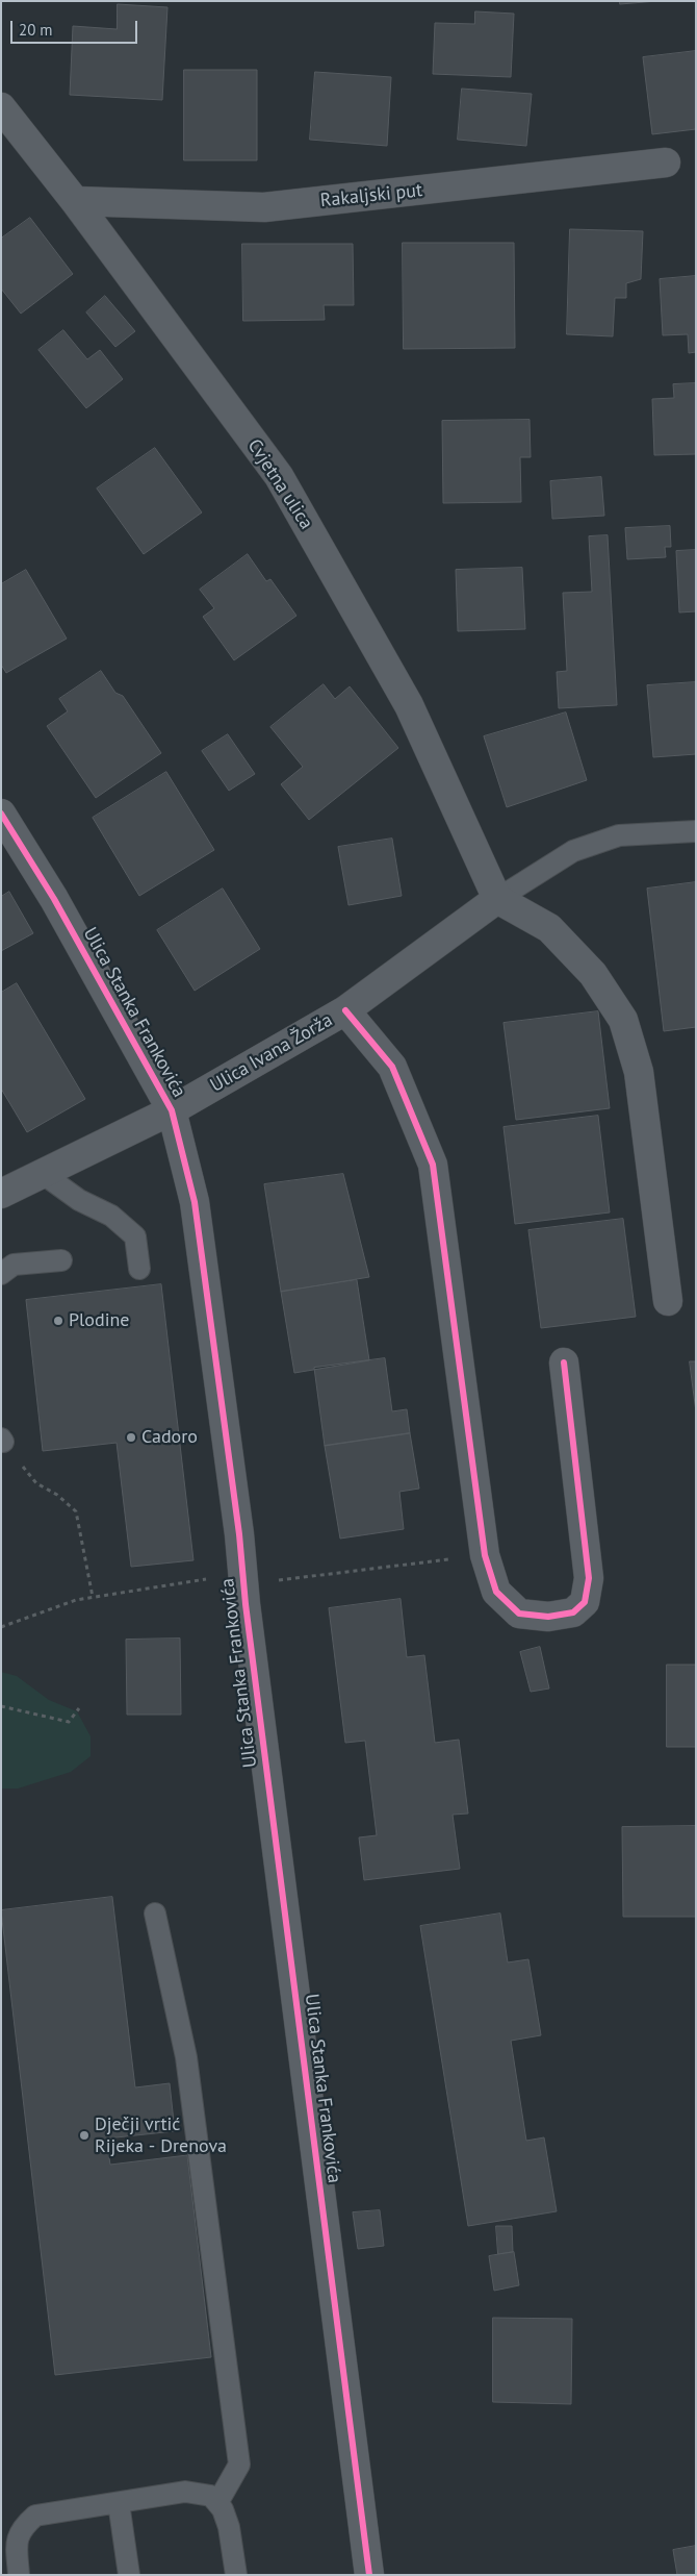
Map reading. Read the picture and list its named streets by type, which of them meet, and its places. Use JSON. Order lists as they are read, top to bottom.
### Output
{
  "streets": {
    "street": [
      "Rakaljski put",
      "Cvjetna ulica",
      "Ulica Stanka Frankovića",
      "Ulica Ivana Žorža"
    ]
  },
  "crossings": [
    ["Rakaljski put", "Cvjetna ulica"],
    ["Cvjetna ulica", "Ulica Ivana Žorža"],
    ["Ulica Stanka Frankovića", "Ulica Ivana Žorža"]
  ],
  "places": ["Plodine", "Cadoro", "Dječji vrtić Rijeka - Drenova"],
  "scale_bar": "20 m"
}
